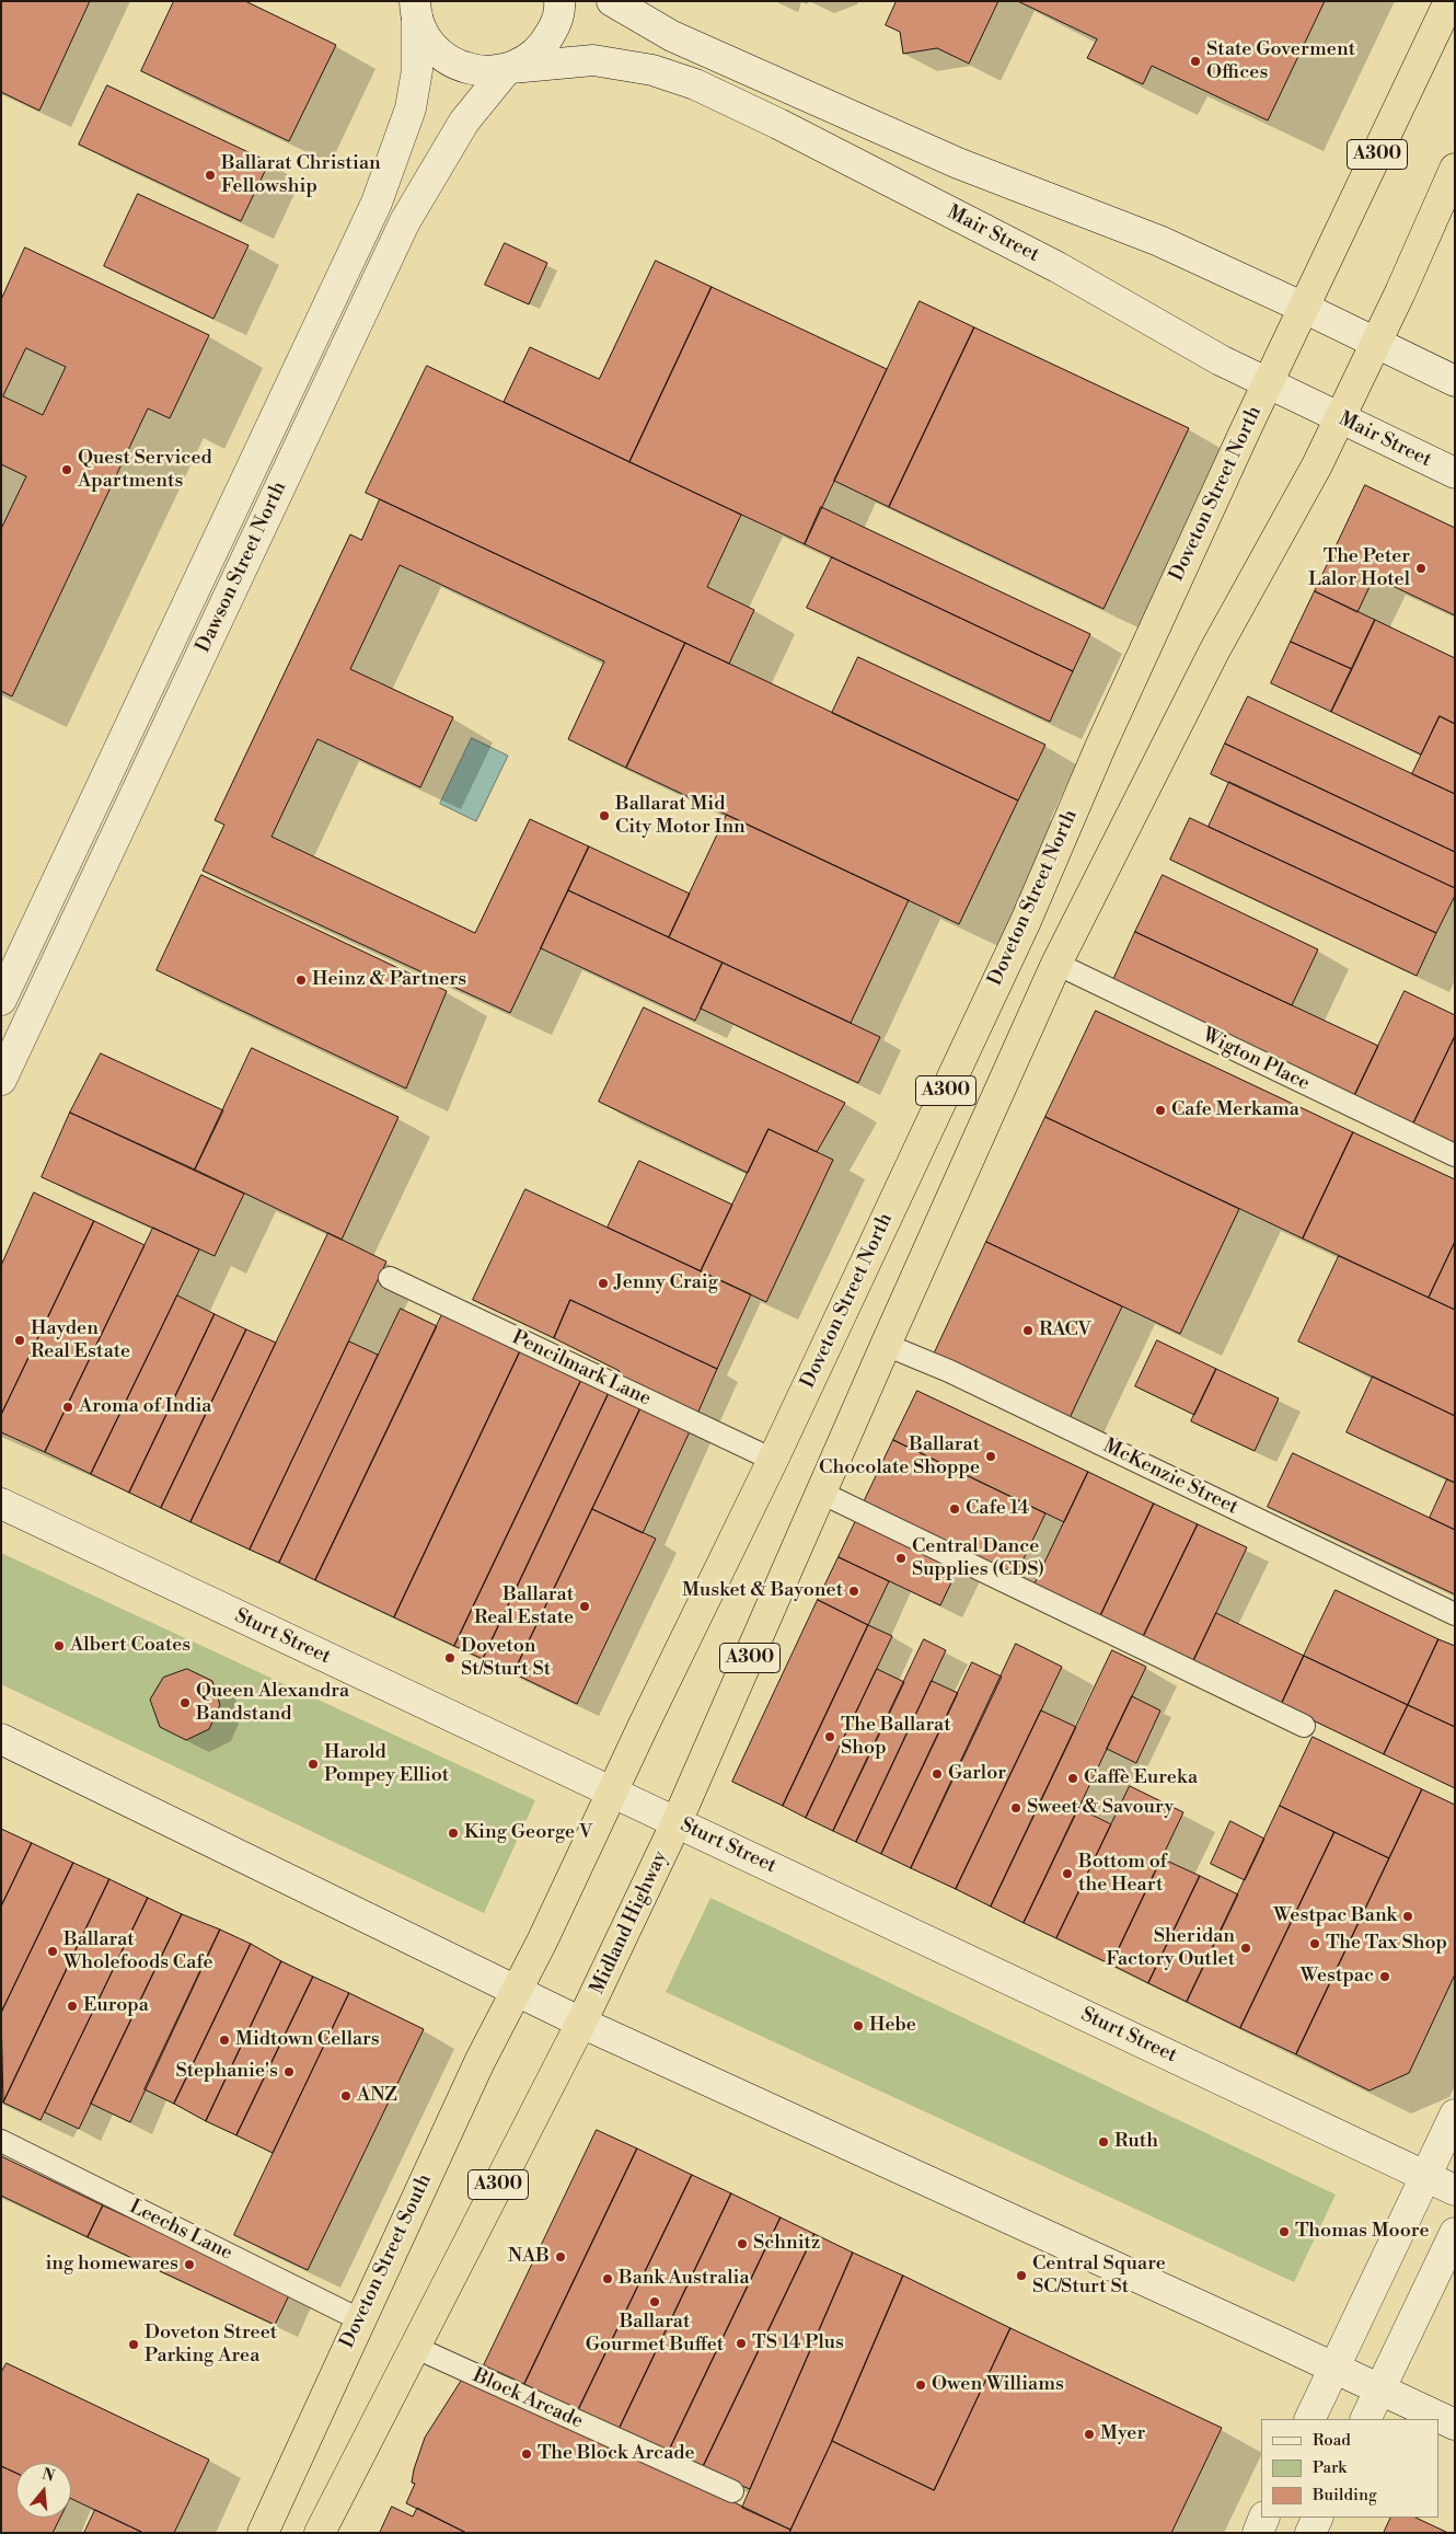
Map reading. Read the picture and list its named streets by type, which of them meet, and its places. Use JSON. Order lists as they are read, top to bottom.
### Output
{
  "streets": {
    "highway": [
      "A300",
      "Doveton Street North",
      "Midland Highway",
      "Doveton Street South"
    ],
    "street": ["Mair Street", "Dawson Street North", "Sturt Street"],
    "lane": [
      "Wigton Place",
      "Pencilmark Lane",
      "McKenzie Street",
      "Leechs Lane",
      "Block Arcade"
    ]
  },
  "crossings": [
    ["A300", "Mair Street"],
    ["A300", "Doveton Street North"],
    ["A300", "Wigton Place"],
    ["A300", "McKenzie Street"],
    ["A300", "Sturt Street"],
    ["A300", "Midland Highway"],
    ["A300", "Doveton Street South"],
    ["A300", "Block Arcade"],
    ["Mair Street", "Doveton Street North"],
    ["Mair Street", "Dawson Street North"],
    ["Doveton Street North", "Pencilmark Lane"],
    ["Doveton Street North", "Sturt Street"],
    ["Sturt Street", "Midland Highway"],
    ["Leechs Lane", "Doveton Street South"]
  ],
  "places": [
    "State Goverment Offices",
    "Ballarat Christian Fellowship",
    "Quest Serviced Apartments",
    "The Peter Lalor Hotel",
    "Ballarat Mid City Motor Inn",
    "Heinz & Partners",
    "Cafe Merkama",
    "Jenny Craig",
    "RACV",
    "Hayden Real Estate",
    "Aroma of India",
    "Ballarat Chocolate Shoppe",
    "Cafe 14",
    "Central Dance Supplies (CDS)",
    "Musket & Bayonet",
    "Ballarat Real Estate",
    "Albert Coates",
    "Doveton St/Sturt St",
    "Queen Alexandra Bandstand",
    "The Ballarat Shop",
    "Harold Pompey Elliot",
    "Garlor",
    "Caffè Eureka",
    "Sweet & Savoury",
    "King George V",
    "Bottom of the Heart",
    "Westpac Bank",
    "The Tax Shop",
    "Sheridan Factory Outlet",
    "Ballarat Wholefoods Cafe",
    "Westpac",
    "Europa",
    "Hebe",
    "Midtown Cellars",
    "Stephanie's",
    "ANZ",
    "Ruth",
    "Thomas Moore",
    "Schnitz",
    "NAB",
    "ing homewares",
    "Central Square SC/Sturt St",
    "Bank Australia",
    "Ballarat Gourmet Buffet",
    "TS 14 Plus",
    "Doveton Street Parking Area",
    "Owen Williams",
    "Myer",
    "The Block Arcade"
  ],
  "legend": ["Road", "Park", "Building"],
  "north": "top"
}
